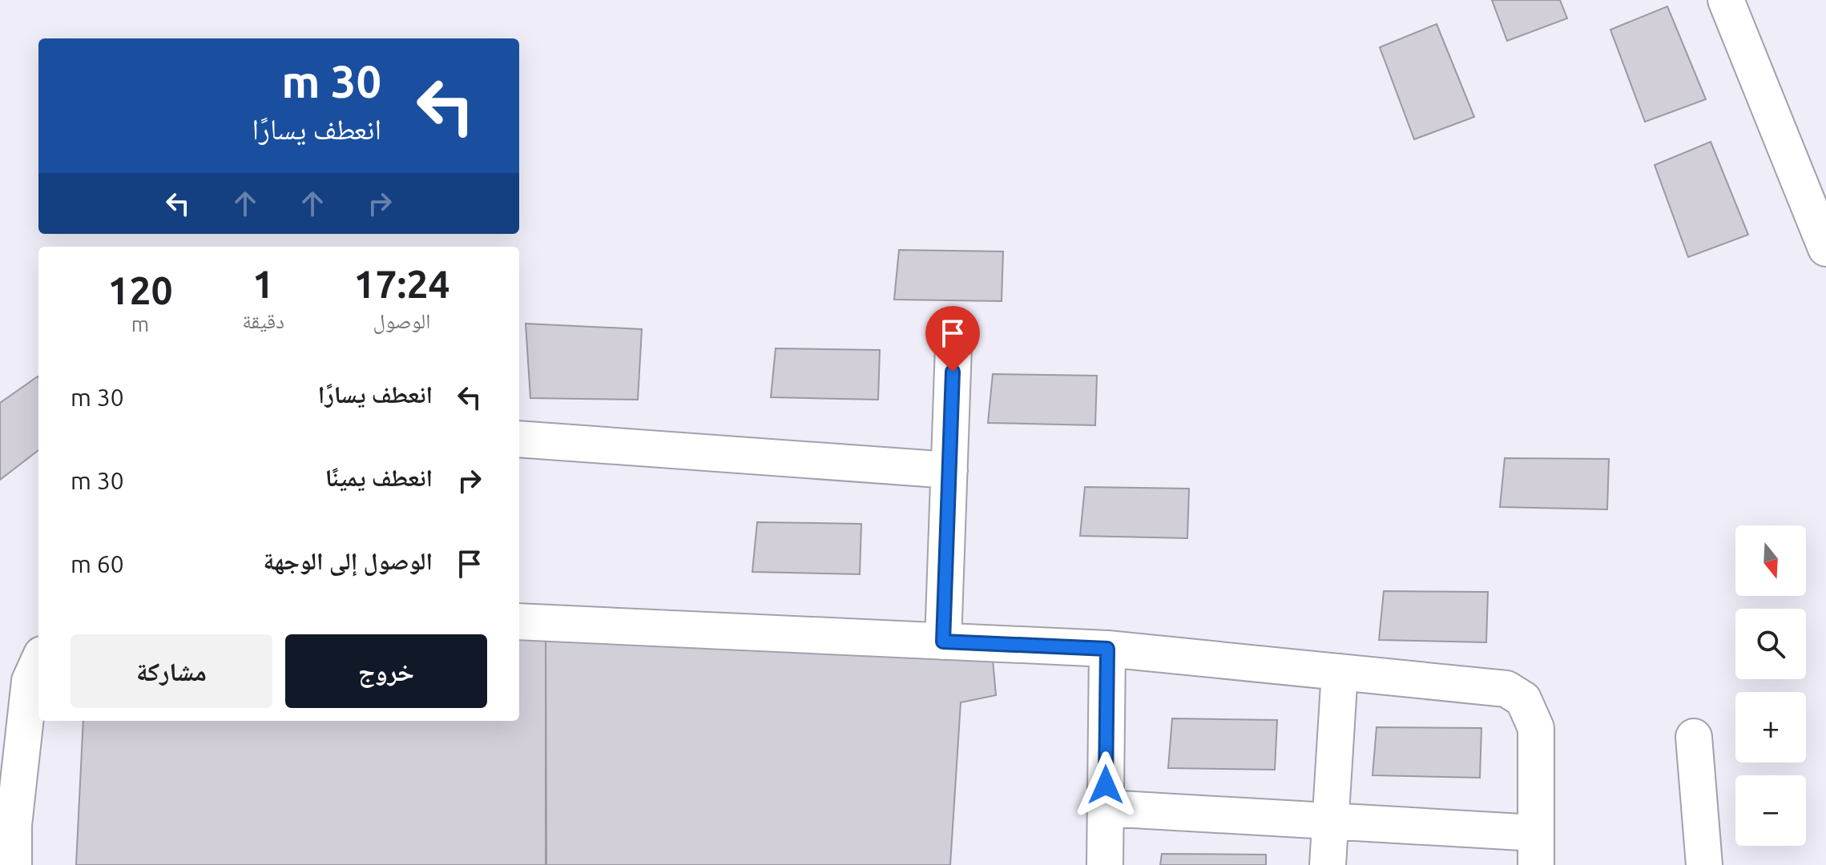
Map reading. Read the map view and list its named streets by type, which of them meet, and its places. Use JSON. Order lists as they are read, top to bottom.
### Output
{
  "north": "bottom",
  "page": {
    "turn": ["30 m", "انعطف يسارًا"],
    "eta": [
      "17:24",
      "الوصول",
      "1",
      "دقيقة",
      "120",
      "m"
    ],
    "list": [
      {
        "name": "انعطف يسارًا",
        "value": "30 m"
      },
      {
        "name": "انعطف يمينًا",
        "value": "30 m"
      },
      {
        "name": "الوصول إلى الوجهة",
        "value": "60 m"
      }
    ],
    "map_buttons": ["+", "−"],
    "buttons": ["خروج", "مشاركة"]
  }
}
